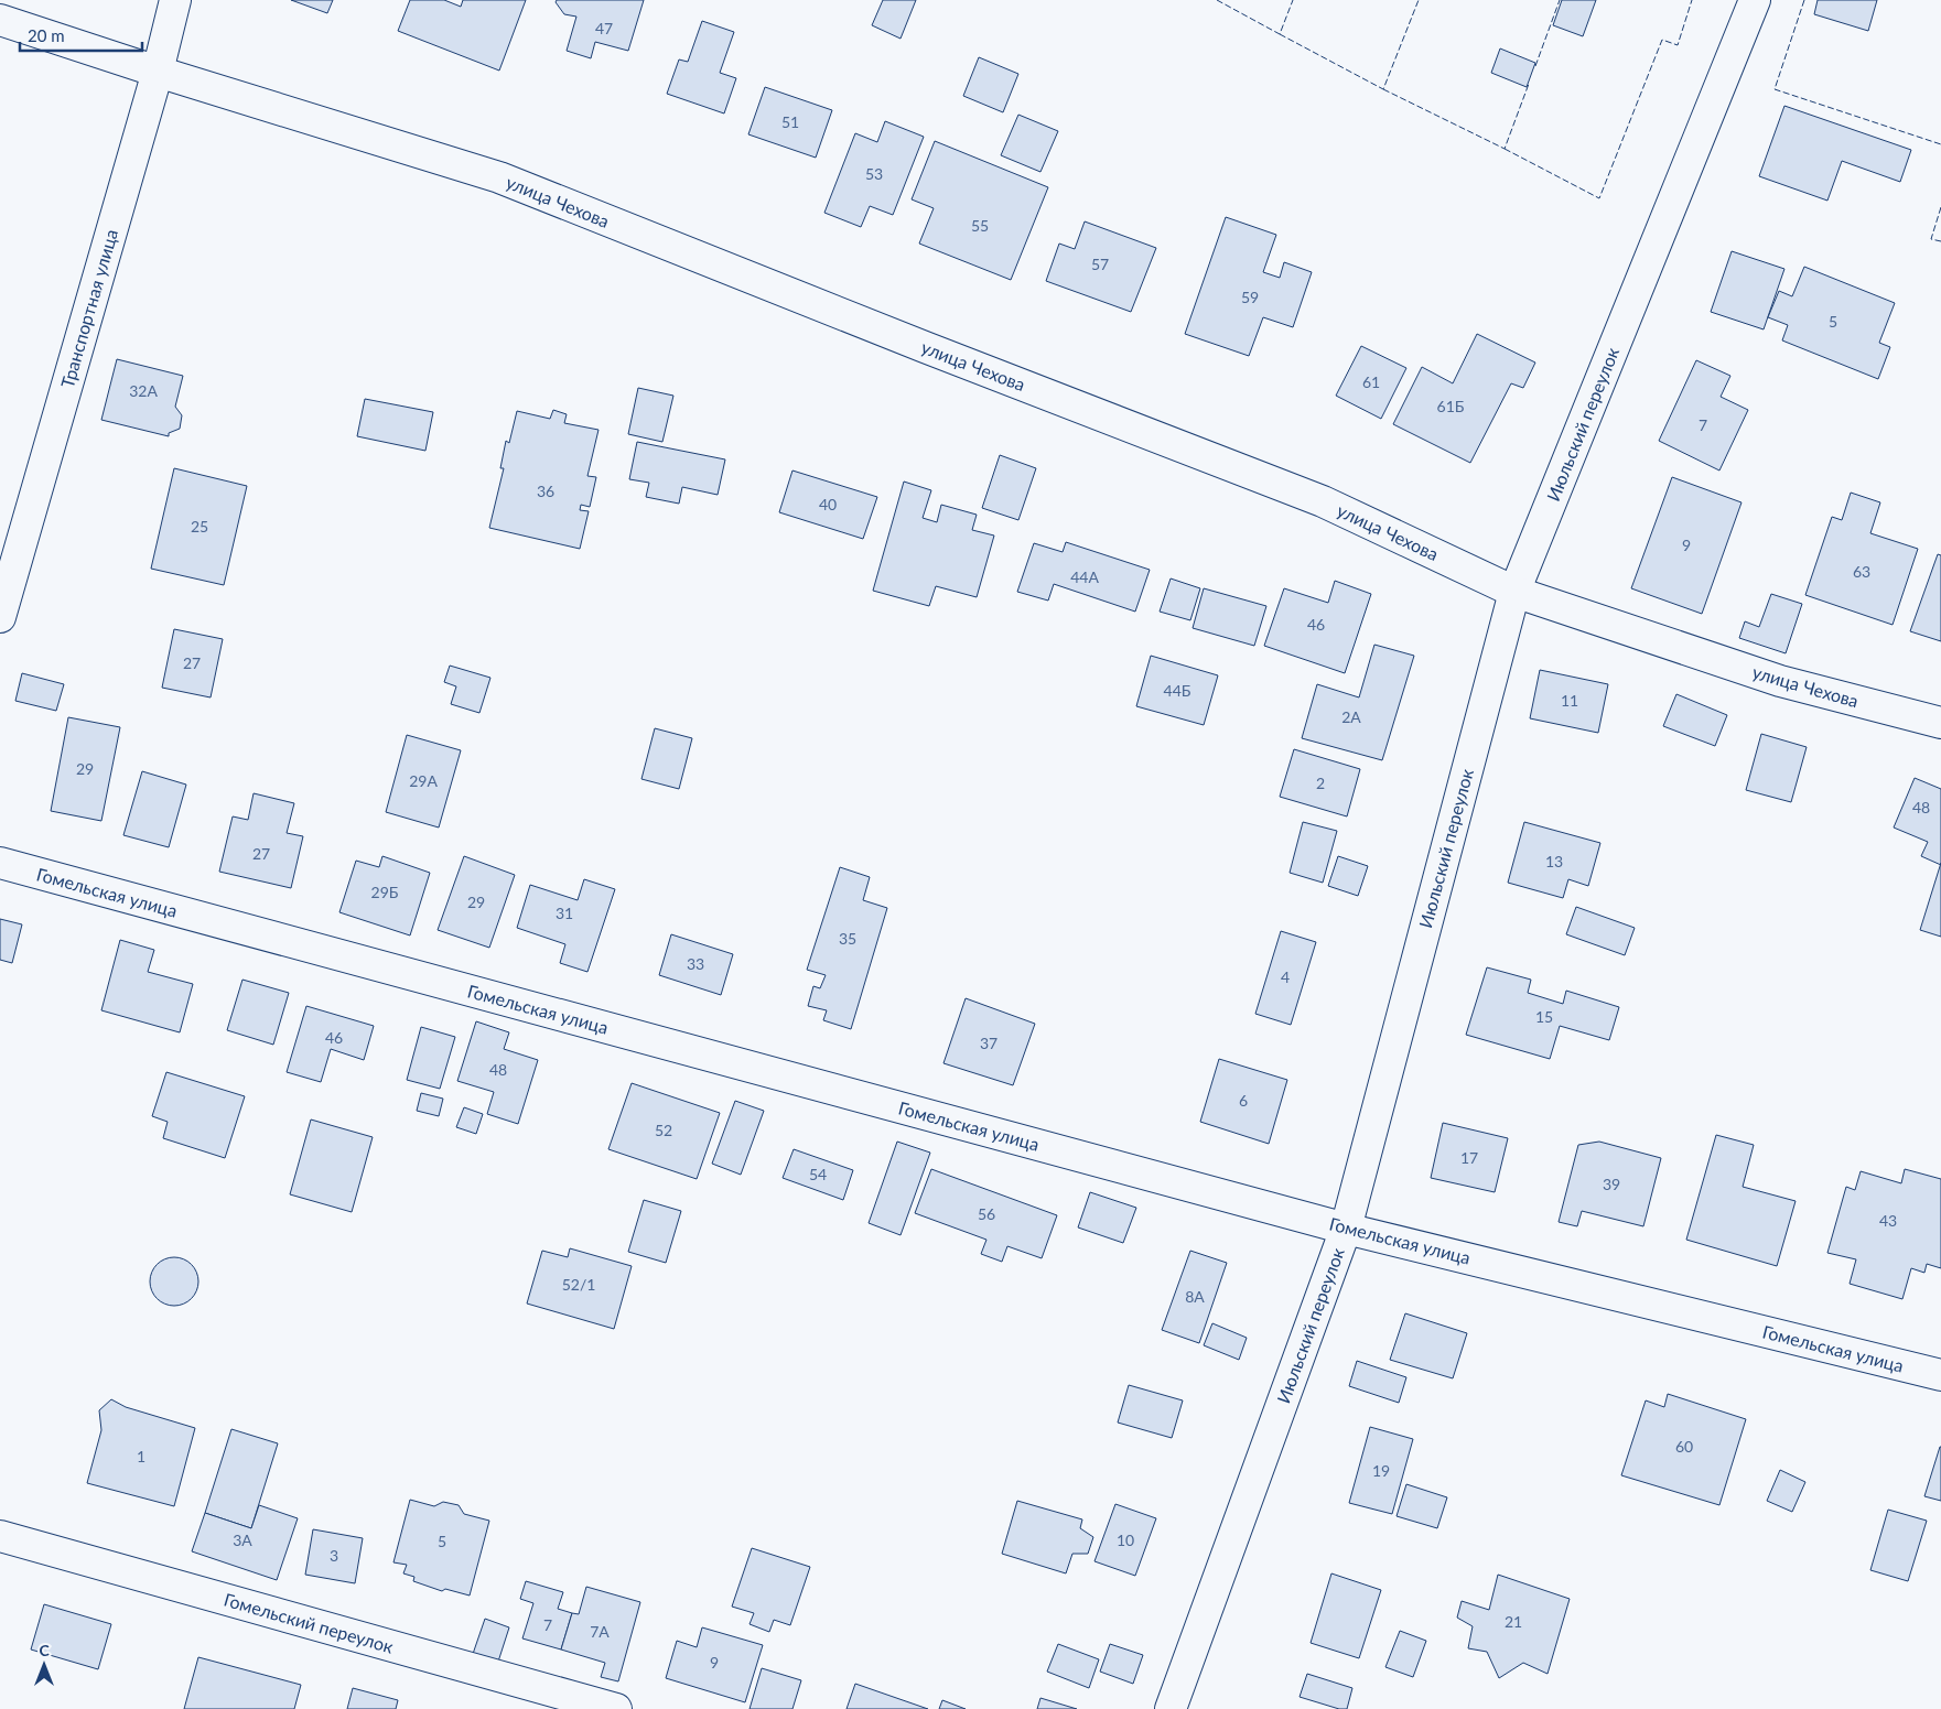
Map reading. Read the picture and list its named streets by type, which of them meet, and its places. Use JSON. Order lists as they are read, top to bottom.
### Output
{
  "streets": {
    "street": [
      "улица Чехова",
      "Транспортная улица",
      "Июльский переулок",
      "Гомельская улица",
      "Гомельский переулок"
    ]
  },
  "crossings": [
    ["улица Чехова", "Транспортная улица"],
    ["улица Чехова", "Июльский переулок"],
    ["Июльский переулок", "Гомельская улица"]
  ],
  "house_numbers": [
    "47",
    "51",
    "53",
    "55",
    "57",
    "59",
    "5",
    "61",
    "32А",
    "61Б",
    "7",
    "36",
    "40",
    "25",
    "9",
    "63",
    "44А",
    "46",
    "27",
    "44Б",
    "11",
    "2А",
    "29",
    "29А",
    "2",
    "48",
    "27",
    "13",
    "29Б",
    "29",
    "31",
    "35",
    "33",
    "4",
    "15",
    "46",
    "37",
    "48",
    "6",
    "52",
    "17",
    "54",
    "39",
    "56",
    "43",
    "52/1",
    "8А",
    "60",
    "1",
    "19",
    "3А",
    "10",
    "5",
    "3",
    "21",
    "7",
    "7А",
    "9"
  ],
  "scale_bar": "20 m",
  "north": "top"
}
